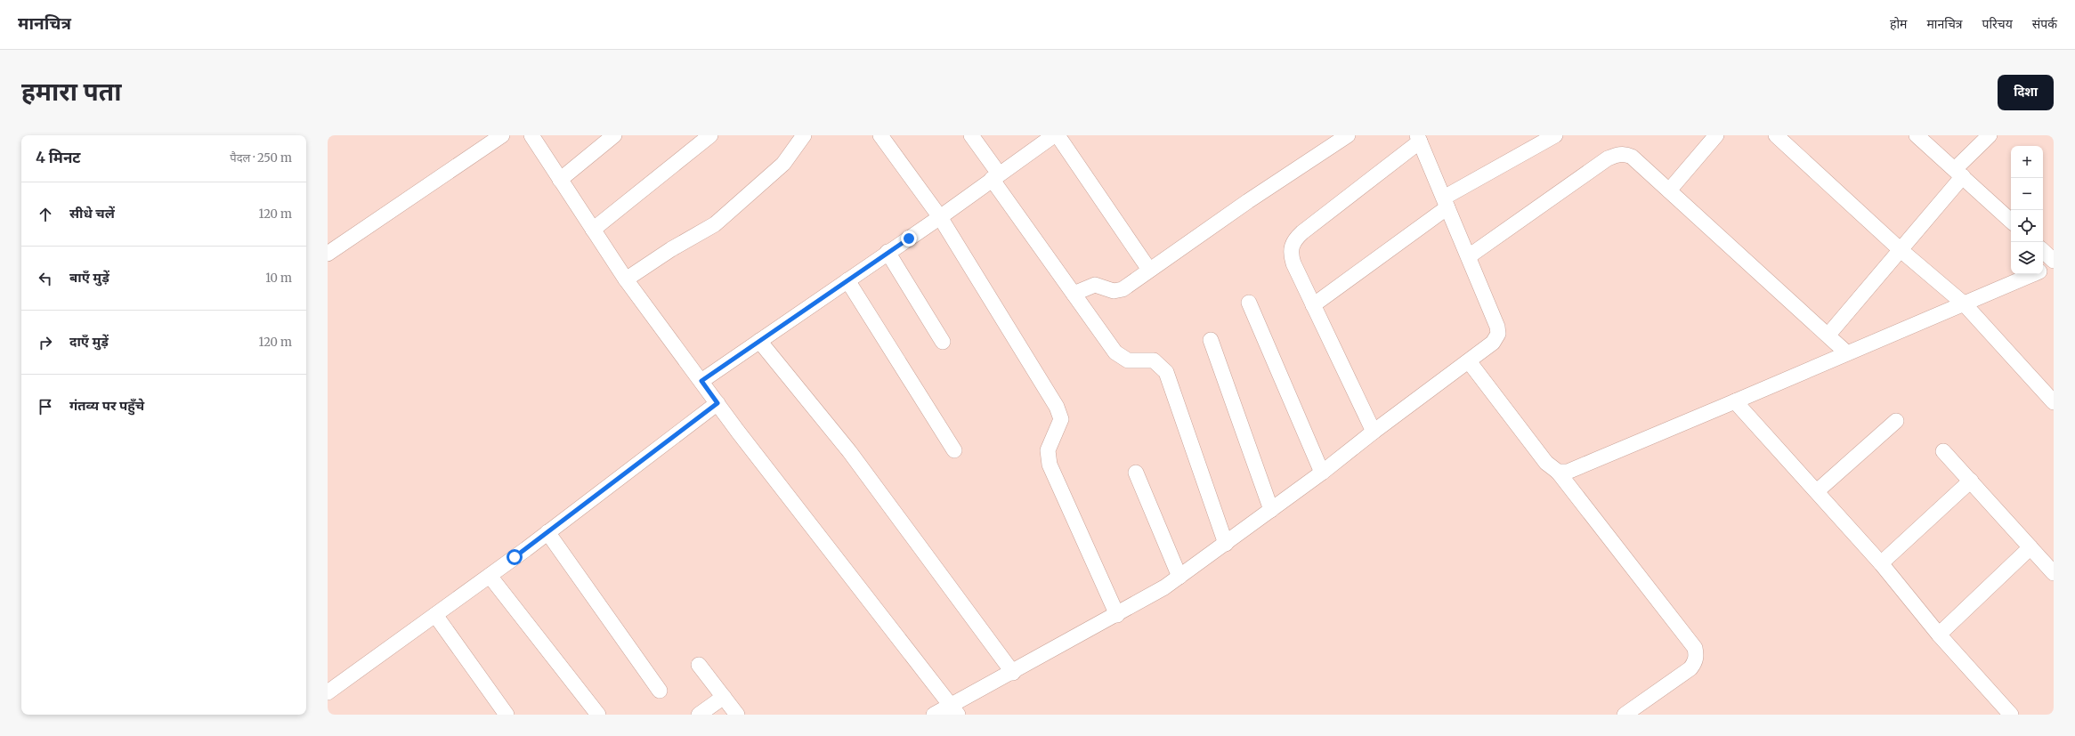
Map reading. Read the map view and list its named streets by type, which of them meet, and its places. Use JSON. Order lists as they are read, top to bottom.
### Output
{
  "page": {
    "header": "मानचित्र",
    "nav": [
      "होम",
      "मानचित्र",
      "परिचय",
      "संपर्क"
    ],
    "buttons": "दिशा",
    "title": "हमारा पता",
    "heading": ["4 मिनट", "पैदल · 250 m"],
    "map_buttons": ["+", "−"],
    "list": [
      ["सीधे चलें", "120 m"],
      ["बाएँ मुड़ें", "10 m"],
      ["दाएँ मुड़ें", "120 m"],
      "गंतव्य पर पहुँचे"
    ]
  }
}
